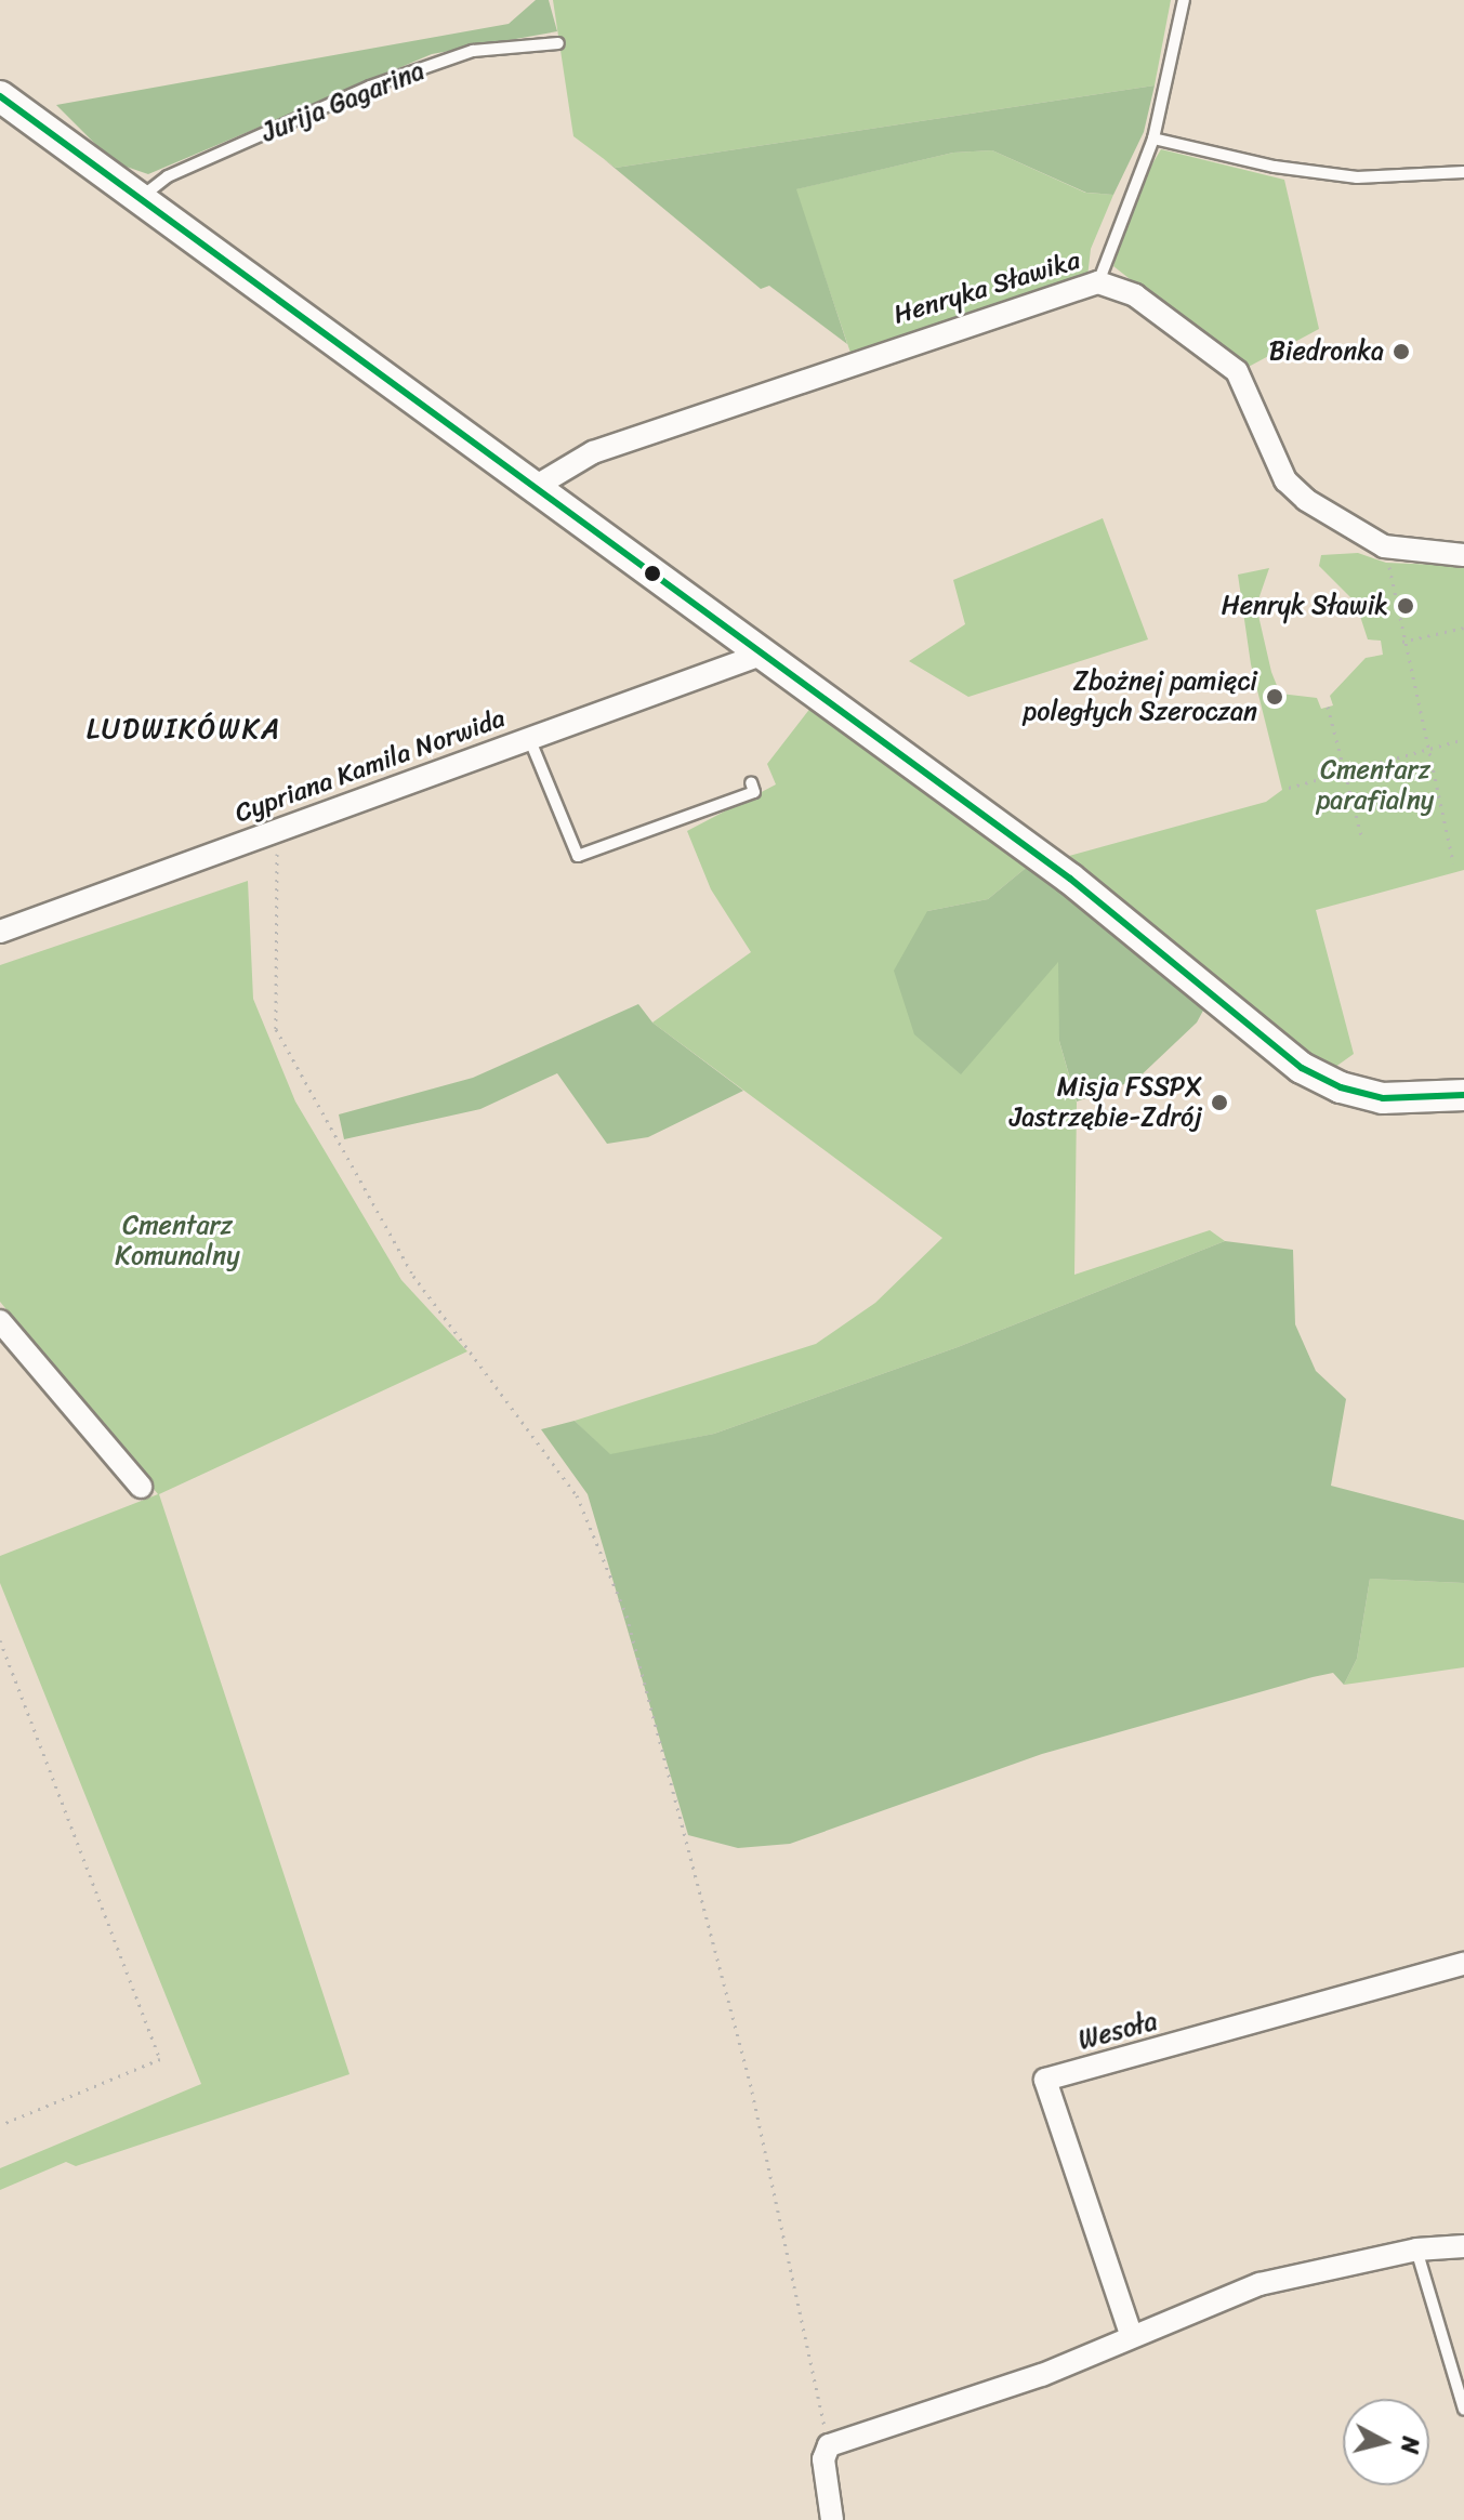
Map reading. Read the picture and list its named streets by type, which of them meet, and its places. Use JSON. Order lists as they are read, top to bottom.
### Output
{
  "streets": {
    "street": ["Henryka Sławika", "Cypriana Kamila Norwida", "Wesoła"],
    "lane": ["Jurija Gagarina"]
  },
  "districts": ["LUDWIKÓWKA"],
  "parks": ["Cmentarz parafialny", "Cmentarz Komunalny"],
  "places": [
    "Biedronka",
    "Henryk Sławik",
    "Zbożnej pamięci poległych Szeroczan",
    "Misja FSSPX Jastrzębie-Zdrój"
  ],
  "north": "right"
}
